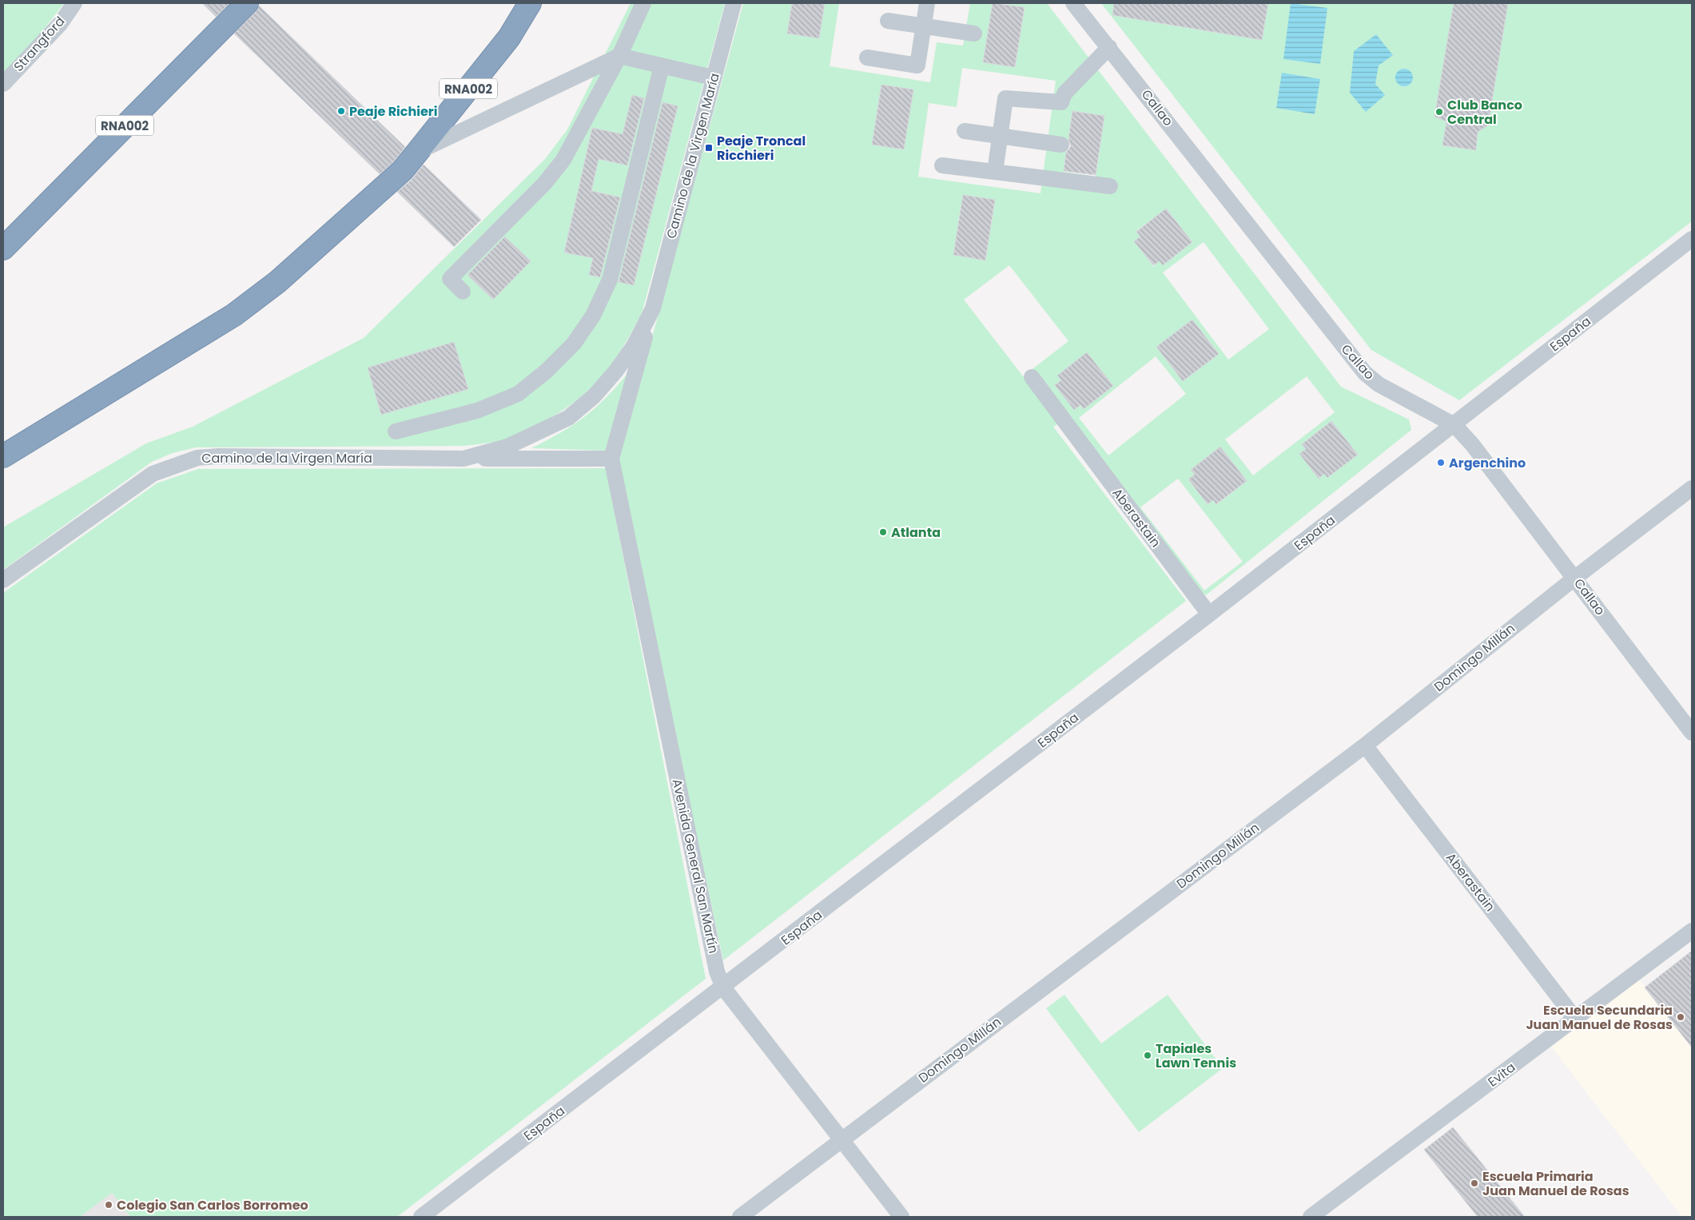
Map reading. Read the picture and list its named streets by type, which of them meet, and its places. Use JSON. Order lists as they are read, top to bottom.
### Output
{
  "streets": {
    "highway": ["RNA002"],
    "street": [
      "Strangford",
      "Callao",
      "Camino de la Virgen María",
      "España",
      "Aberastain",
      "Domingo Millán",
      "Avenida General San Martín",
      "Evita"
    ]
  },
  "crossings": [
    ["Callao", "España"],
    ["Callao", "Domingo Millán"],
    ["Camino de la Virgen María", "Avenida General San Martín"],
    ["España", "Aberastain"],
    ["España", "Avenida General San Martín"],
    ["Aberastain", "Domingo Millán"],
    ["Aberastain", "Evita"],
    ["Domingo Millán", "Avenida General San Martín"]
  ],
  "places": {
    "other": [
      "Peaje Richieri",
      "Club Banco Central",
      "Argenchino",
      "Atlanta",
      "Escuela Secundaria Juan Manuel de Rosas",
      "Tapiales Lawn Tennis",
      "Escuela Primaria Juan Manuel de Rosas",
      "Colegio San Carlos Borromeo"
    ],
    "transit": ["Peaje Troncal Ricchieri"]
  }
}
